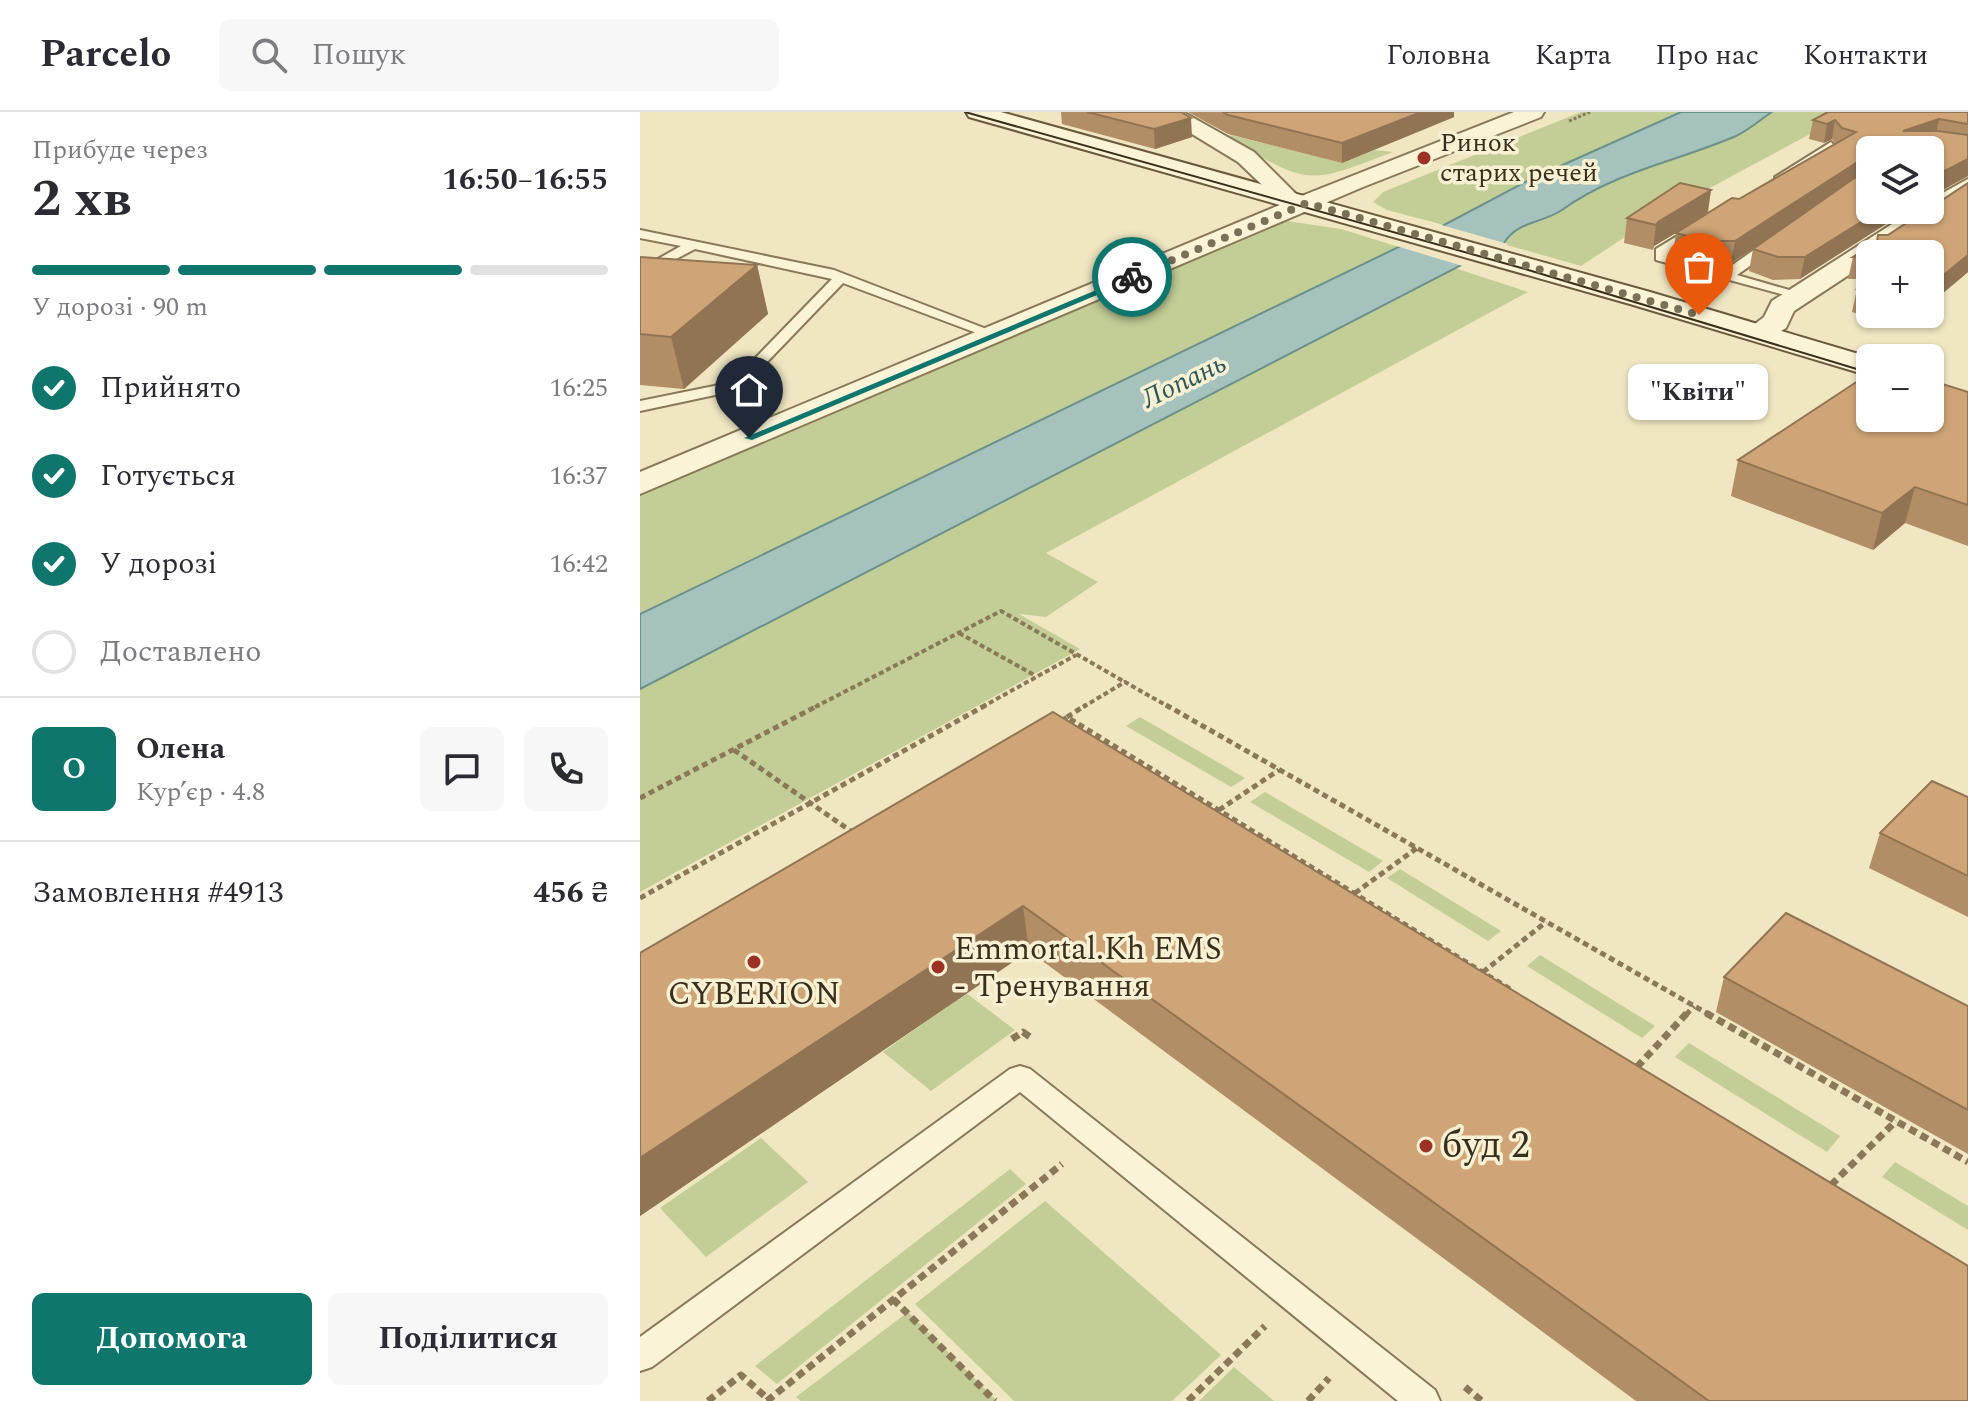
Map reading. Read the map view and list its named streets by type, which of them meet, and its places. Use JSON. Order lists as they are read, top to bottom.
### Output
{
  "water": ["Лопань"],
  "places": [
    "Ринок старих речей",
    "\"Квіти\"",
    "CYBERION",
    "Emmortal.Kh EMS - Тренування",
    "буд 2"
  ],
  "page": {
    "header": "Parcelo",
    "search": "Пошук",
    "nav": [
      "Головна",
      "Карта",
      "Про нас",
      "Контакти"
    ],
    "heading": ["2 хв", "Прибуде через", "16:50–16:55"],
    "panel": [
      "Олена",
      "Кур’єр · 4.8",
      "Замовлення #4913",
      "456 ₴"
    ],
    "map_buttons": ["+", "−"],
    "bar": "У дорозі · 90 m",
    "list": [
      ["Прийнято", "16:25"],
      ["Готується", "16:37"],
      ["У дорозі", "16:42"],
      "Доставлено"
    ],
    "bubble": "\"Квіти\"",
    "round": "О",
    "buttons": ["Допомога", "Поділитися"]
  }
}
